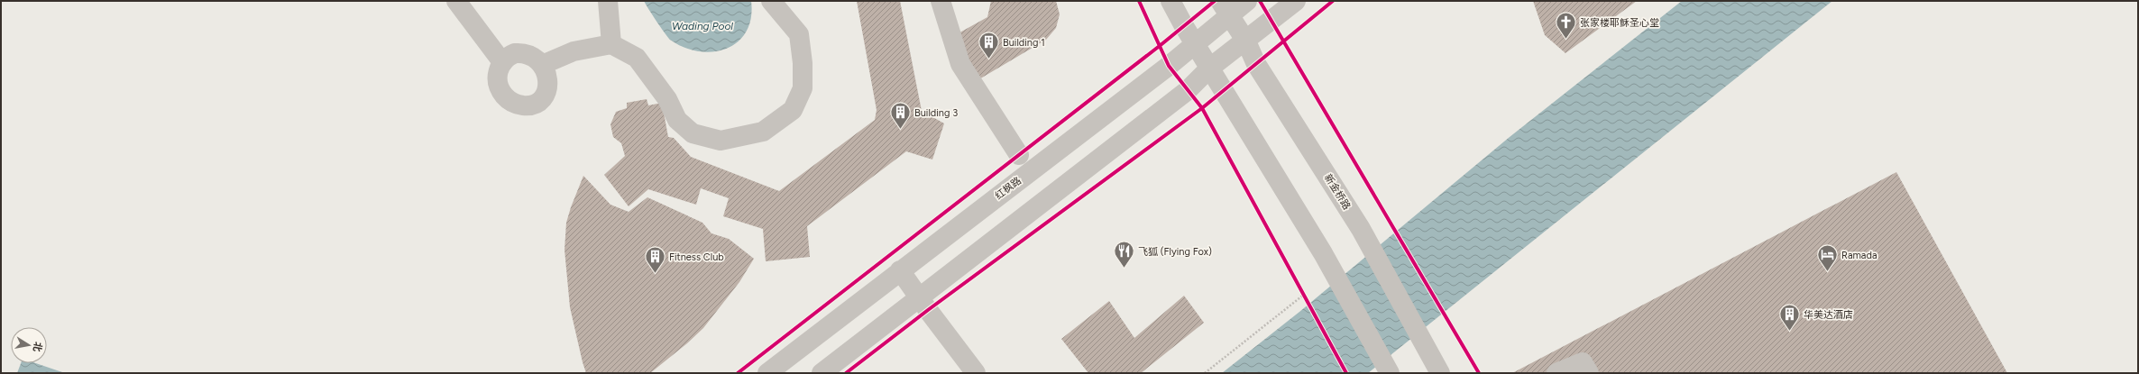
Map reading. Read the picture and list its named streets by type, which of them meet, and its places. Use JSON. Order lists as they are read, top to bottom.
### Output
{
  "streets": {
    "street": ["红枫路", "新金桥路"]
  },
  "crossings": [
    ["红枫路", "新金桥路"]
  ],
  "water": ["Wading Pool"],
  "places": {
    "church": ["张家楼耶稣圣心堂"],
    "building": [
      "Building 1",
      "Building 3",
      "Fitness Club",
      "华美达酒店"
    ],
    "restaurant": ["飞狐 (Flying Fox)"],
    "hotel": ["Ramada"]
  },
  "north": "right"
}
